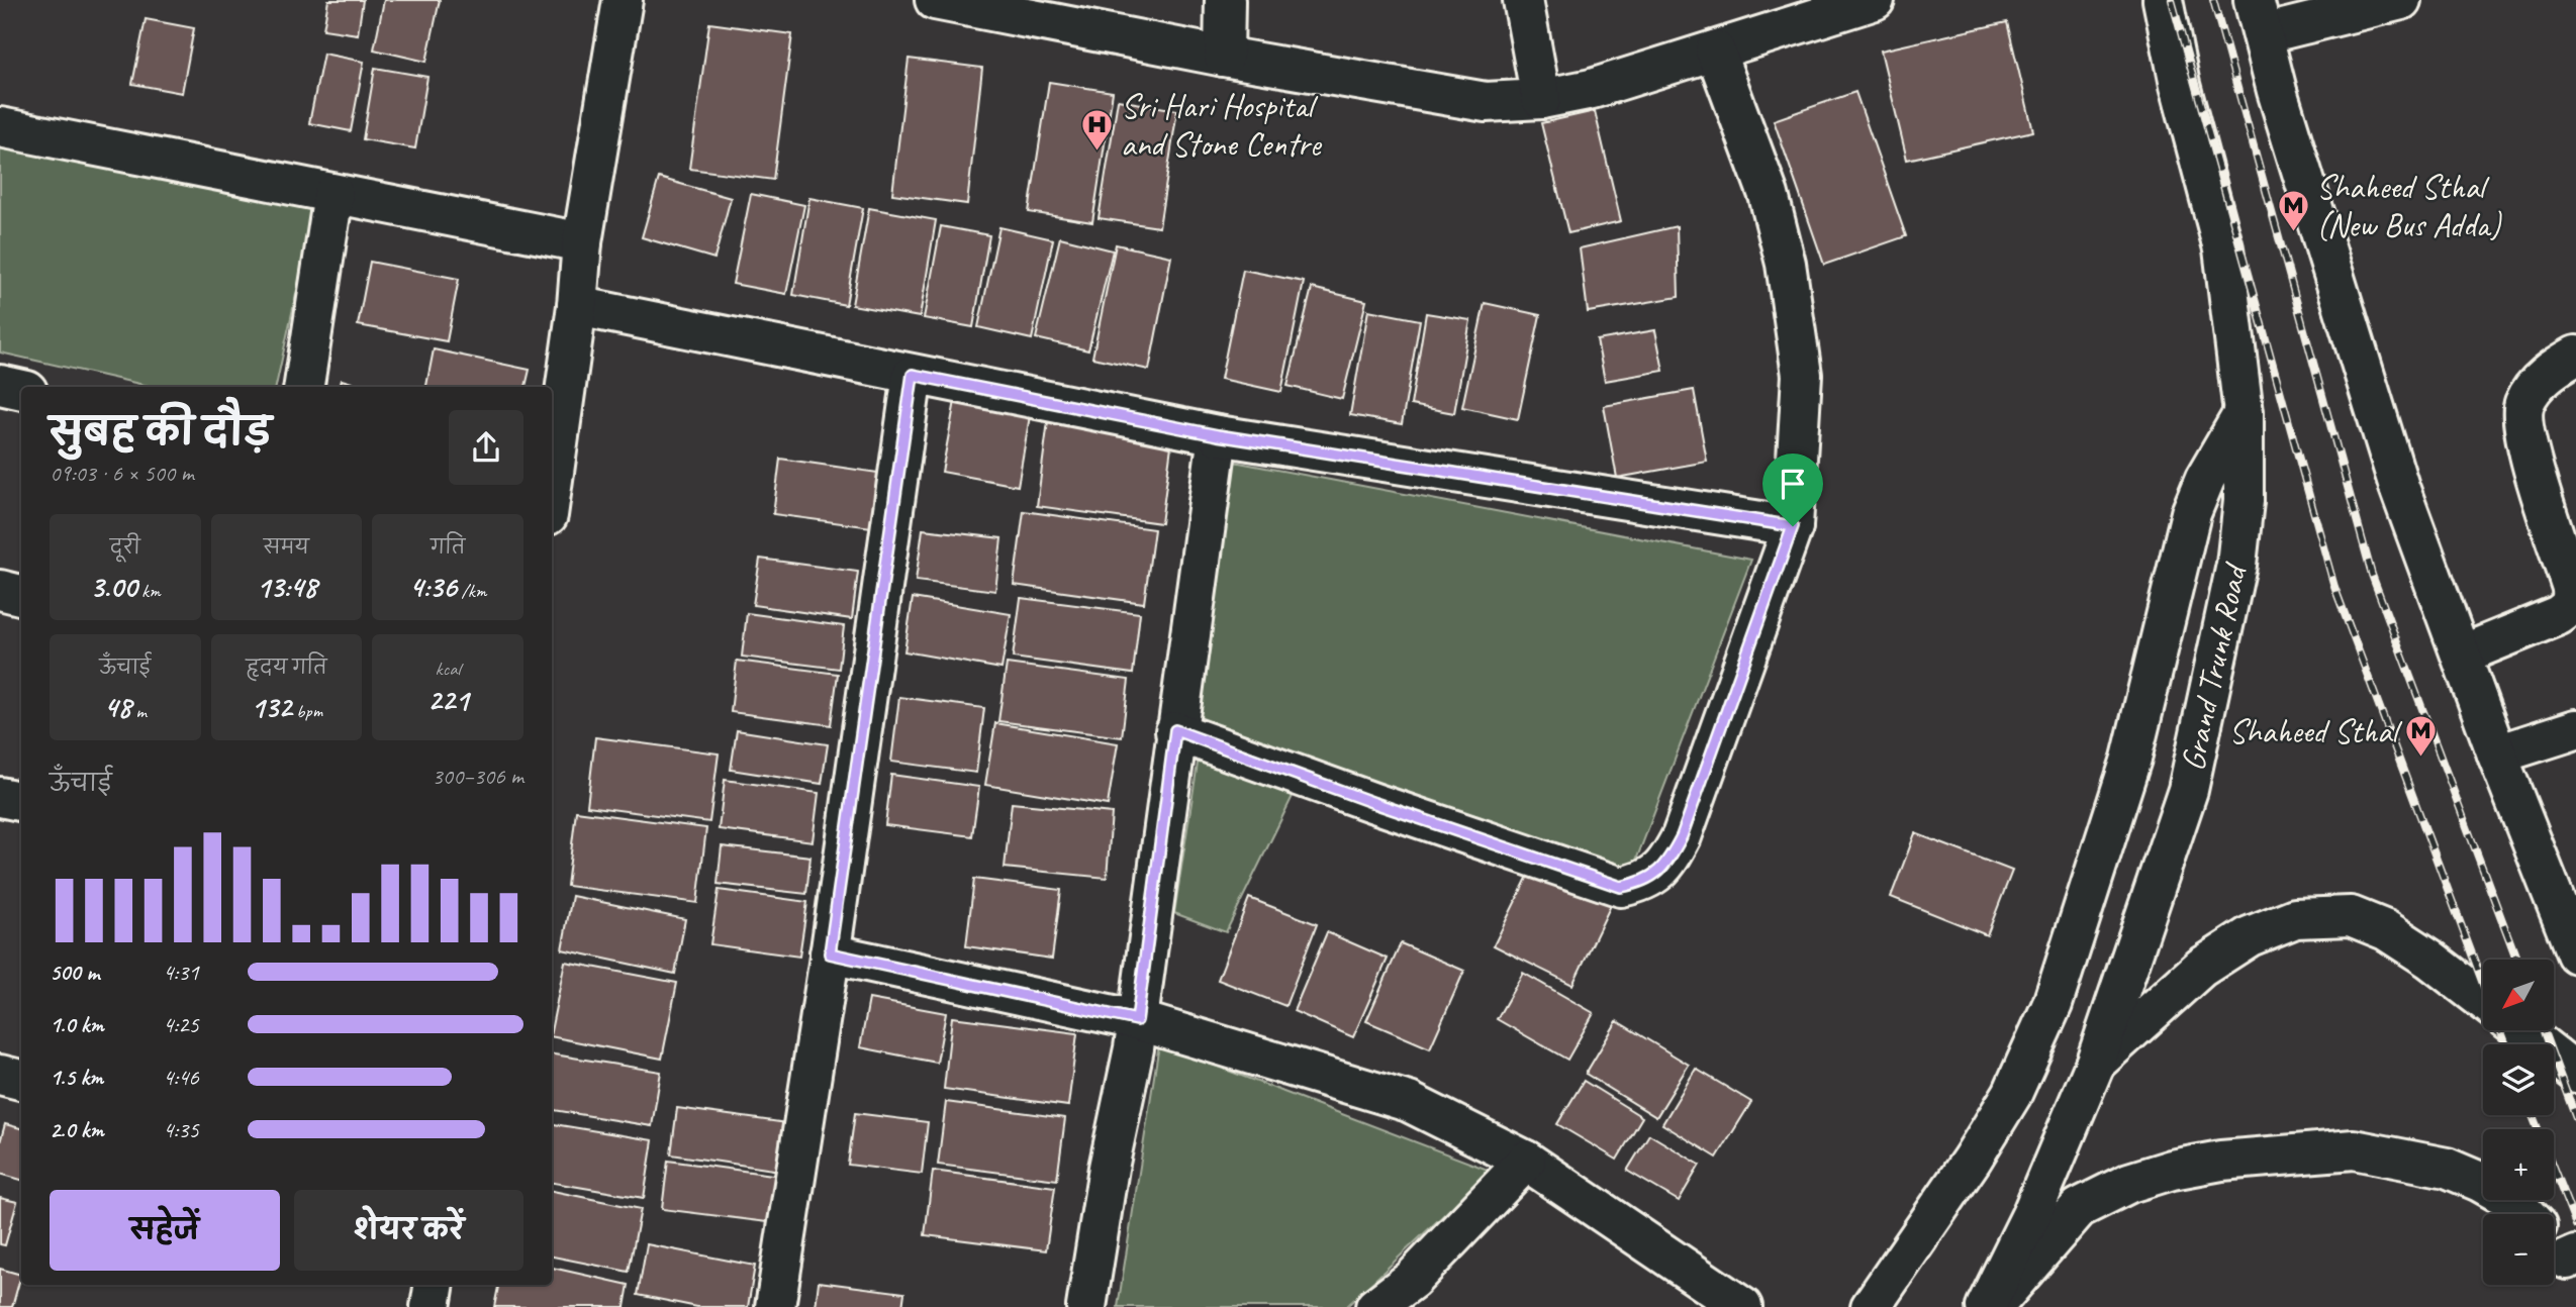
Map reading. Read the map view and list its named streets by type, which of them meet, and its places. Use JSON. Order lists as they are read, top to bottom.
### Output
{
  "streets": {
    "main road": ["Grand Trunk Road"]
  },
  "places": {
    "hospital": ["Sri Hari Hospital and Stone Centre"],
    "metro station": ["Shaheed Sthal (New Bus Adda)", "Shaheed Sthal"]
  },
  "north": "bottom left",
  "page": {
    "heading": ["सुबह की दौड़", "09:03 · 6 × 500 m"],
    "stats": [
      ["दूरी", "3.00 km"],
      ["समय", "13:48"],
      ["गति", "4:36 /km"],
      ["ऊँचाई", "48 m"],
      ["हृदय गति", "132 bpm"],
      ["kcal", "221"]
    ],
    "chart": ["ऊँचाई", "300–306 m"],
    "list": [
      {
        "name": "500 m",
        "note": "4:31"
      },
      {
        "name": "1.0 km",
        "note": "4:25"
      },
      {
        "name": "1.5 km",
        "note": "4:46"
      },
      {
        "name": "2.0 km",
        "note": "4:35"
      }
    ],
    "map_buttons": ["+", "−"],
    "buttons": ["सहेजें", "शेयर करें"]
  }
}
